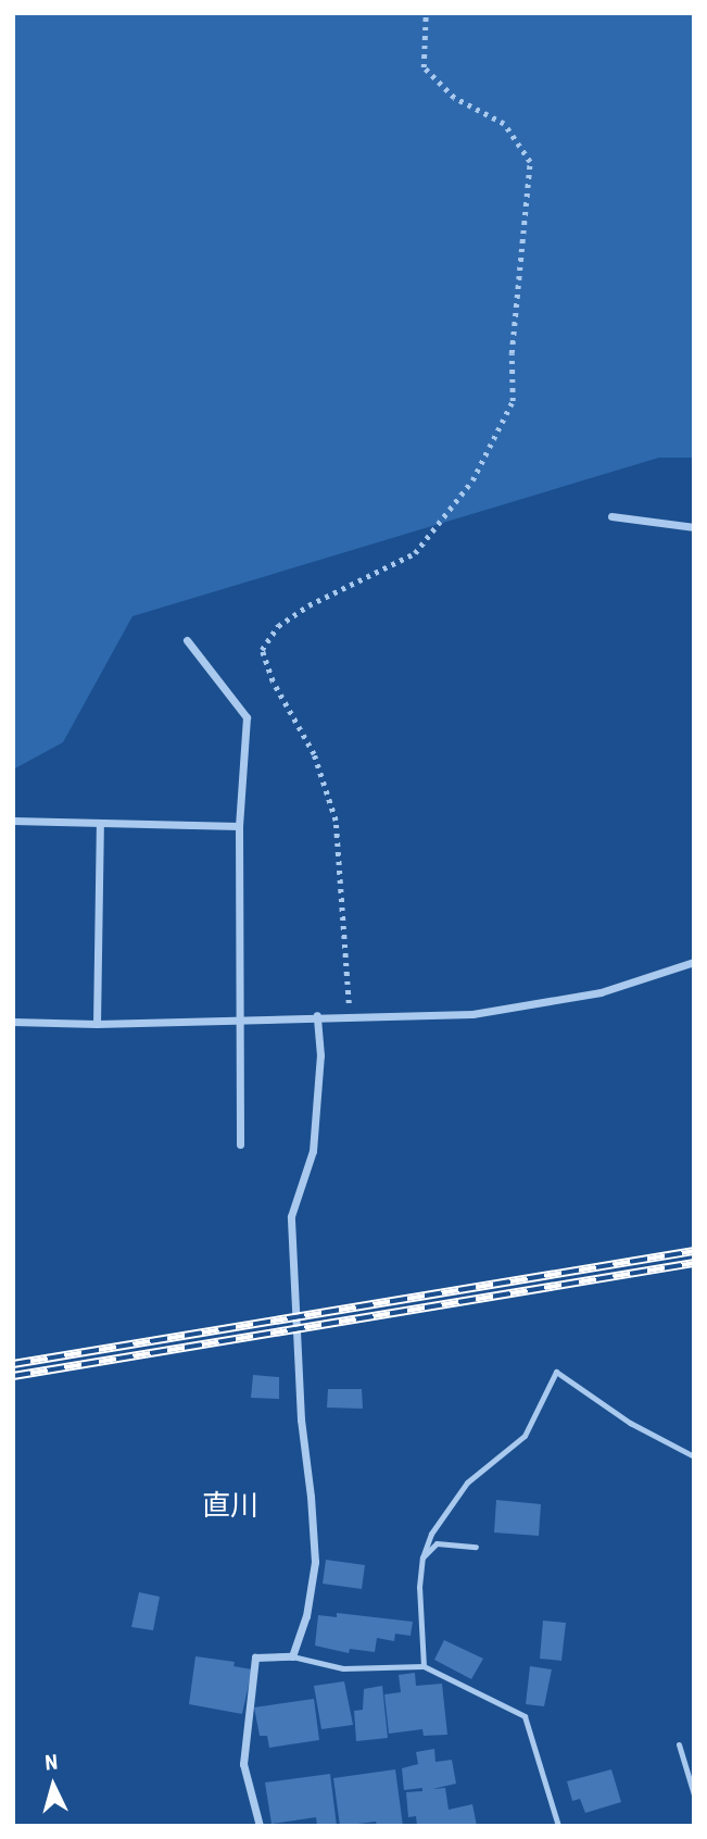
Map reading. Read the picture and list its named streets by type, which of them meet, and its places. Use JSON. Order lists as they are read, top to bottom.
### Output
{
  "districts": ["直川"],
  "north": "top"
}
